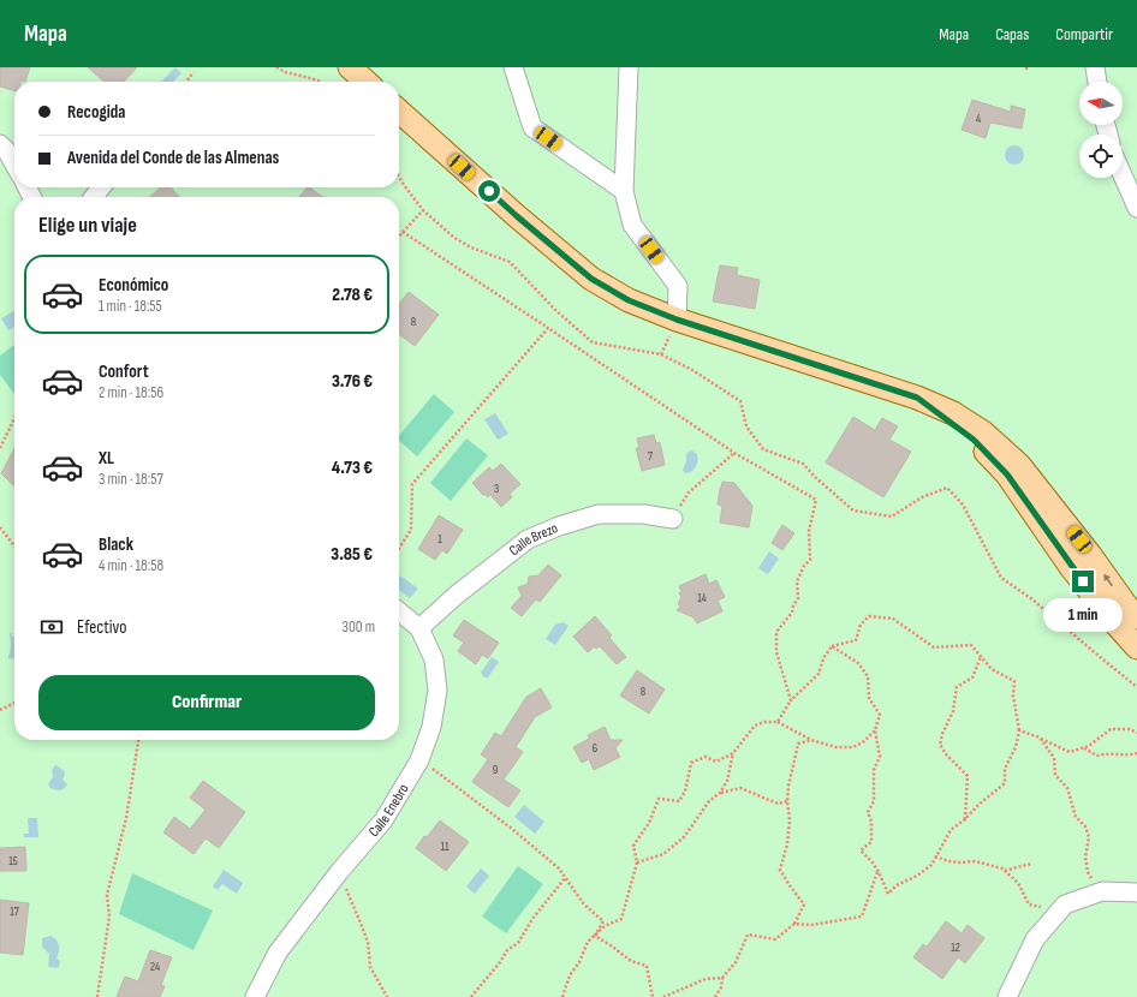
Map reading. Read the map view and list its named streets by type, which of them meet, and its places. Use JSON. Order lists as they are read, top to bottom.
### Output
{
  "streets": {
    "street": ["Calle Brezo", "Calle Enebro"]
  },
  "crossings": [
    ["Calle Brezo", "Calle Enebro"]
  ],
  "house_numbers": [
    "4",
    "8",
    "7",
    "3",
    "1",
    "14",
    "8",
    "6",
    "9",
    "11",
    "15",
    "17",
    "12",
    "24"
  ],
  "north": "left",
  "page": {
    "header": "Mapa",
    "nav": ["Mapa", "Capas", "Compartir"],
    "banner": ["Recogida", "Avenida del Conde de las Almenas"],
    "heading": "Elige un viaje",
    "list": [
      {
        "name": "Económico",
        "note": "1 min · 18:55",
        "value": "2.78 €"
      },
      {
        "name": "Confort",
        "note": "2 min · 18:56",
        "value": "3.76 €"
      },
      {
        "name": "XL",
        "note": "3 min · 18:57",
        "value": "4.73 €"
      },
      {
        "name": "Black",
        "note": "4 min · 18:58",
        "value": "3.85 €"
      }
    ],
    "bubble": "1 min",
    "pay": ["Efectivo", "300 m"],
    "buttons": "Confirmar"
  }
}
